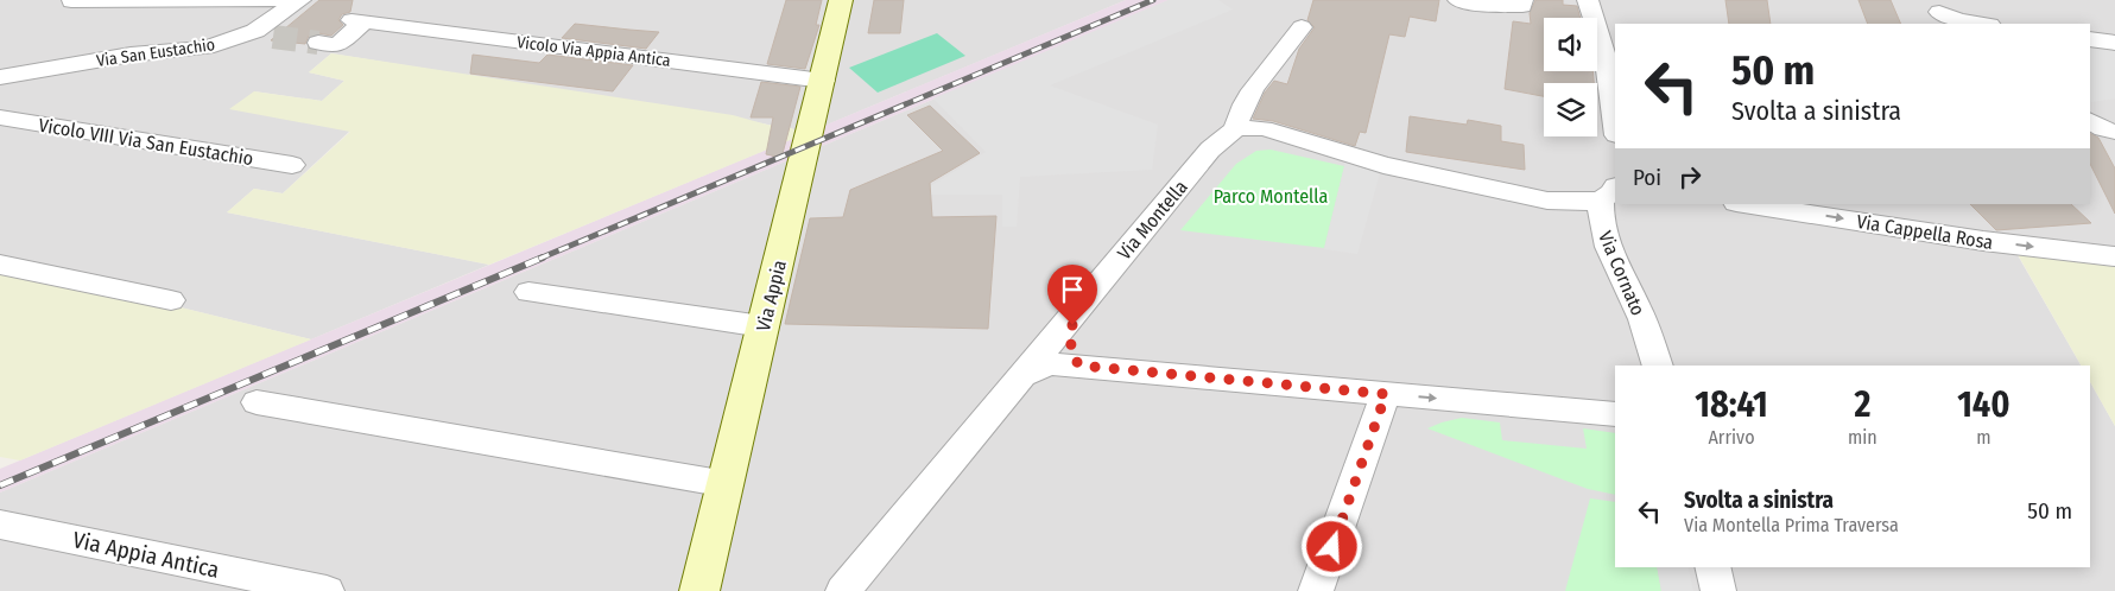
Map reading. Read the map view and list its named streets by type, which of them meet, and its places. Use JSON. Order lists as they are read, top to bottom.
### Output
{
  "streets": {
    "street": [
      "Vicolo Via Appia Antica",
      "Via San Eustachio",
      "Vicolo VIII Via San Eustachio",
      "Via Montella",
      "Via Cappella Rosa",
      "Via Cornato",
      "Via Appia",
      "Via Appia Antica"
    ]
  },
  "crossings": [
    ["Vicolo Via Appia Antica", "Via Appia"]
  ],
  "parks": ["Parco Montella"],
  "page": {
    "turn": ["50 m", "Svolta a sinistra"],
    "then": "Poi",
    "eta": [
      "18:41",
      "Arrivo",
      "2",
      "min",
      "140",
      "m"
    ],
    "list": [
      {
        "name": "Svolta a sinistra",
        "note": "Via Montella Prima Traversa",
        "value": "50 m"
      }
    ]
  }
}
